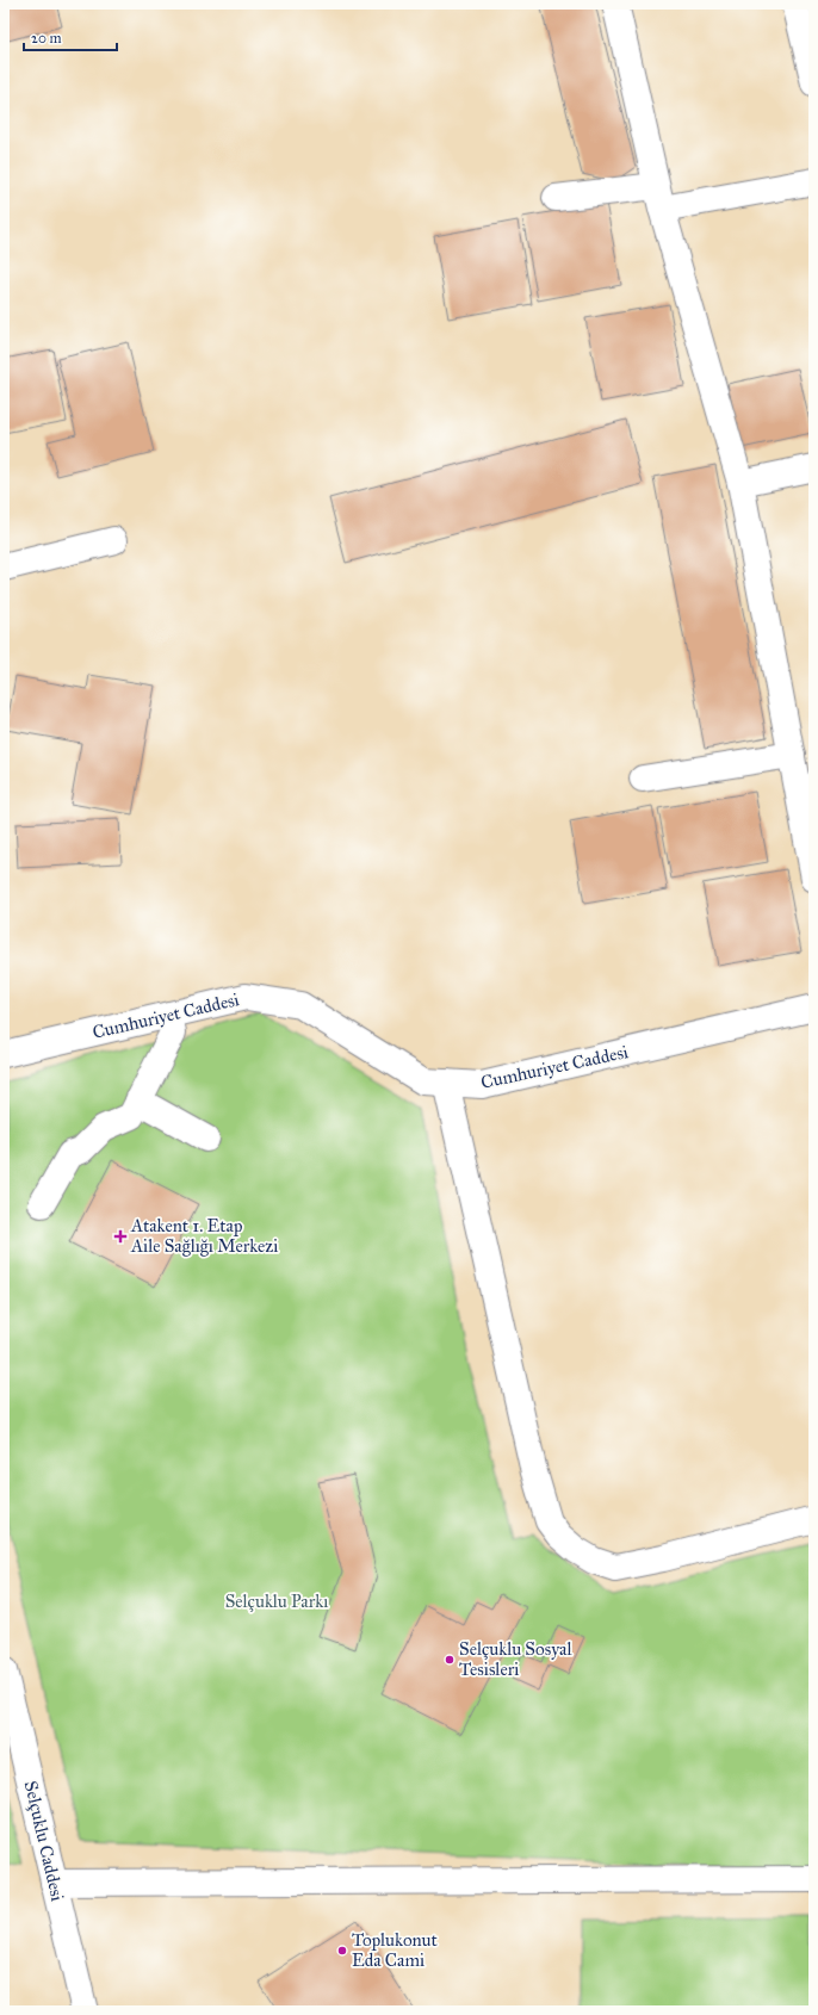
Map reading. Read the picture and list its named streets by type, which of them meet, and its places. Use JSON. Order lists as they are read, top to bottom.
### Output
{
  "streets": {
    "street": ["Cumhuriyet Caddesi", "Selçuklu Caddesi"]
  },
  "parks": ["Selçuklu Parkı"],
  "places": {
    "health": ["Atakent 1. Etap Aile Sağlığı Merkezi"],
    "other": ["Selçuklu Sosyal Tesisleri", "Toplukonut Eda Cami"]
  },
  "scale_bar": "20 m"
}
